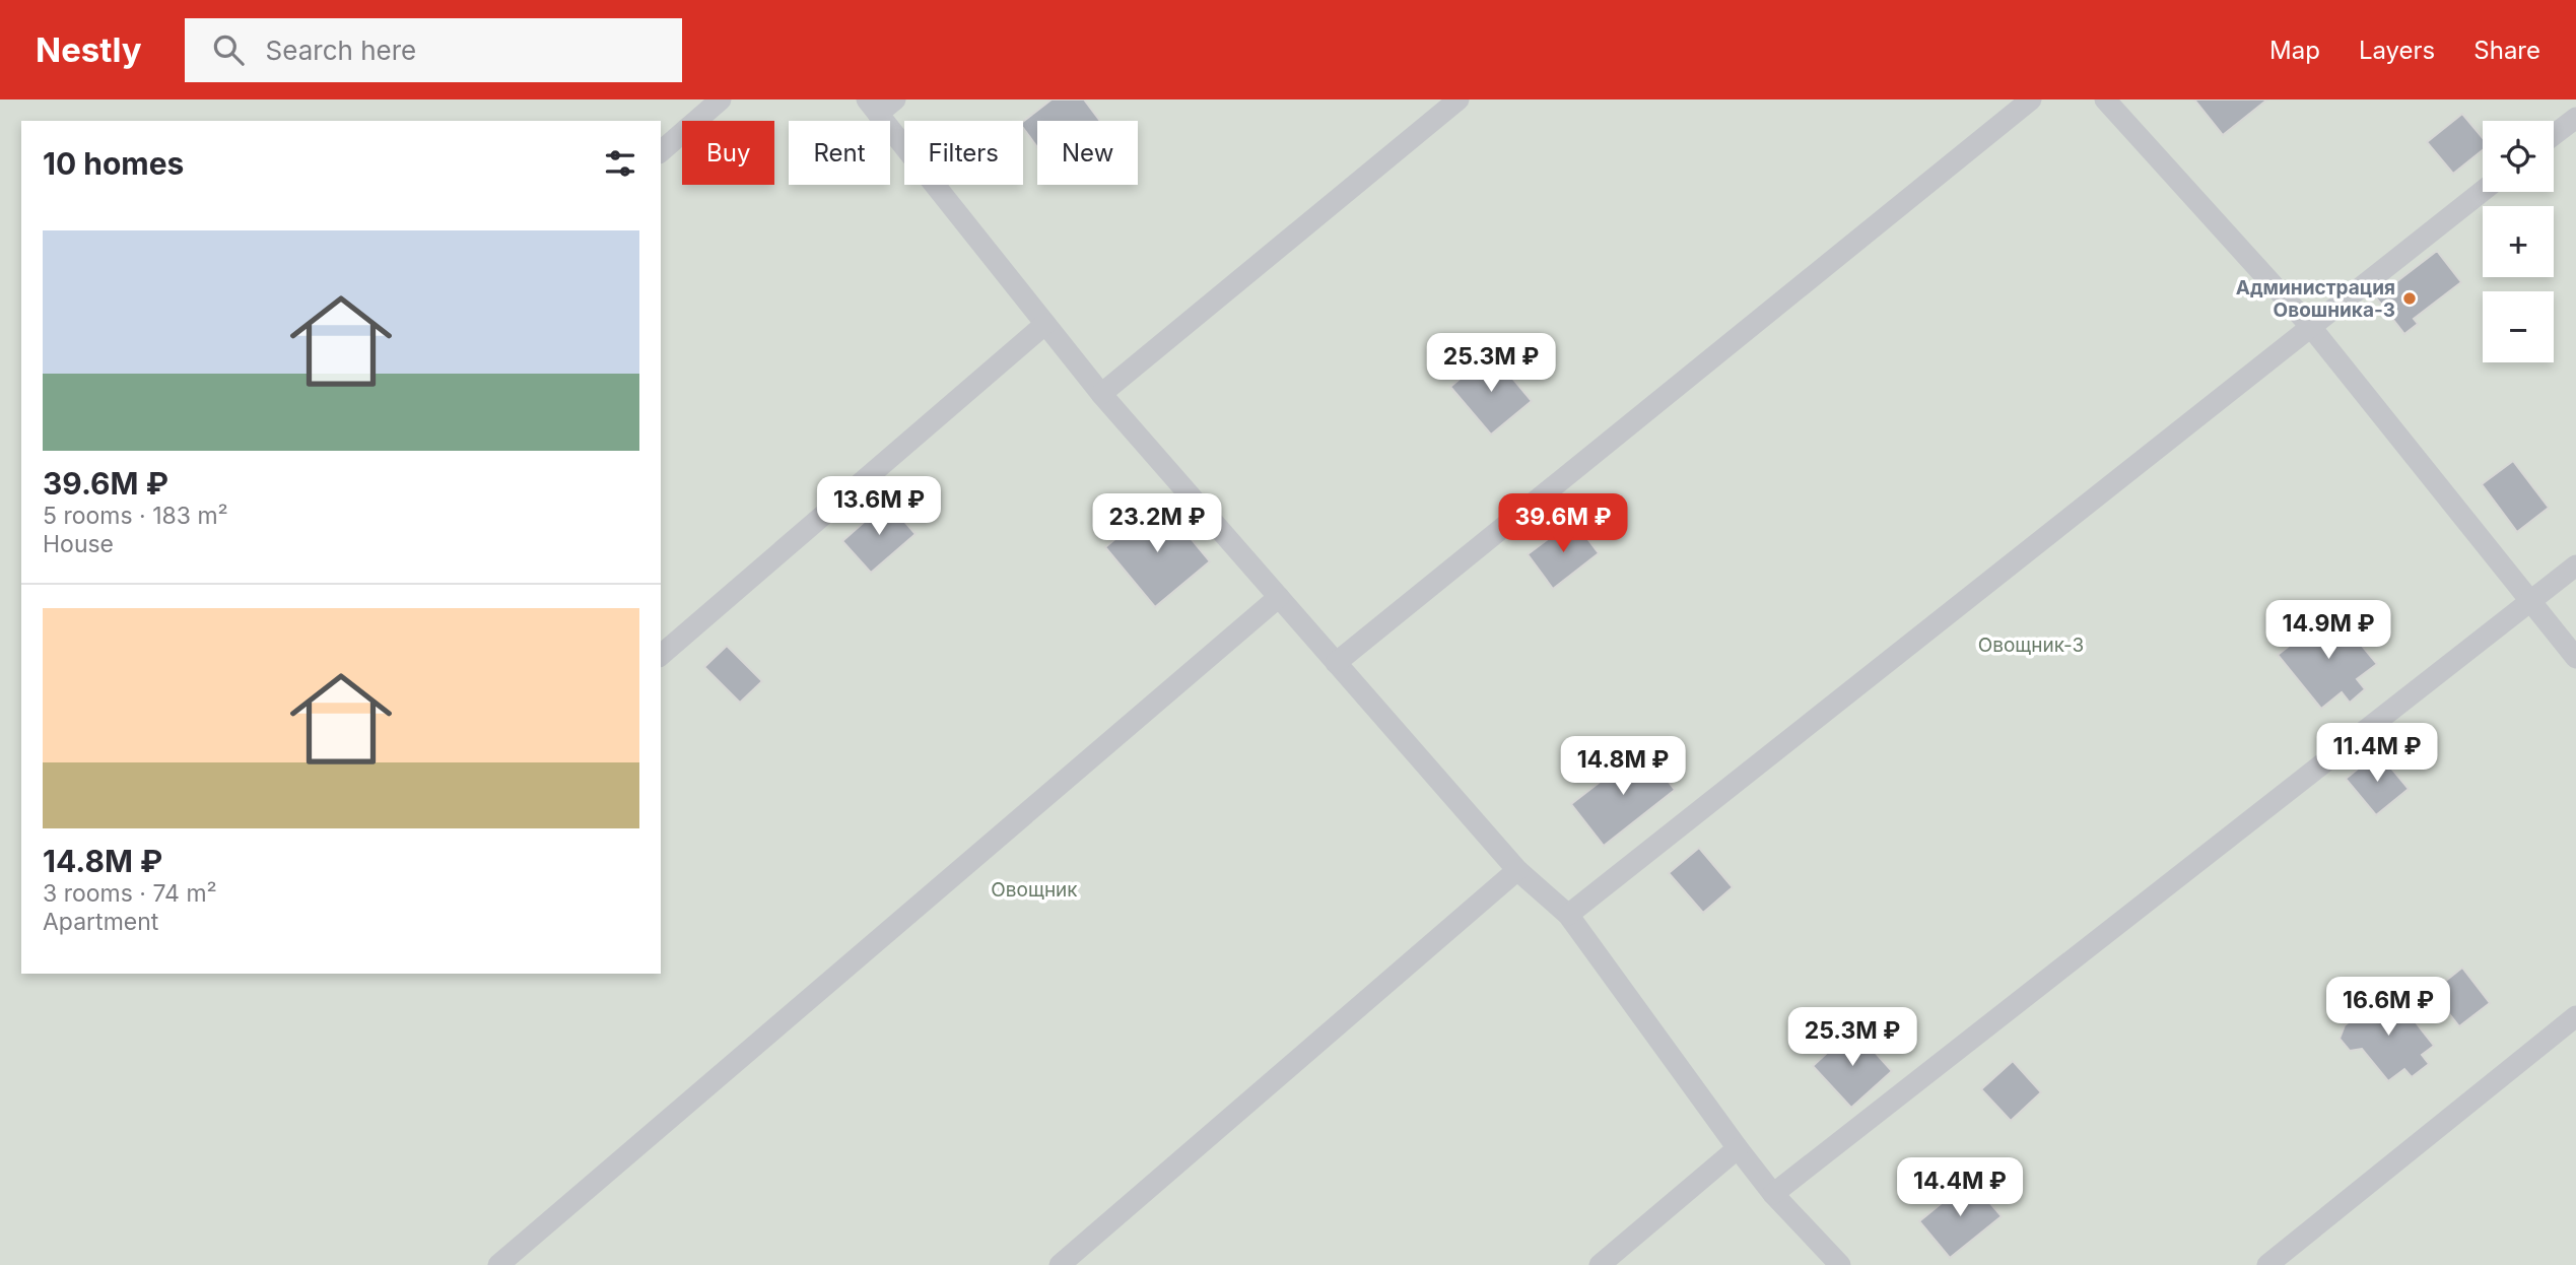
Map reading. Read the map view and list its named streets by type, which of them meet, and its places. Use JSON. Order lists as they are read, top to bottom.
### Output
{
  "parks": ["Овощник-3", "Овощник"],
  "places": ["Администрация Овошника-3"],
  "page": {
    "header": "Nestly",
    "search": "Search here",
    "nav": ["Map", "Layers", "Share"],
    "map_buttons": ["+", "−"],
    "chip": [
      "Buy",
      "Rent",
      "Filters",
      "New"
    ],
    "heading": "10 homes",
    "list": [
      {
        "name": "39.6M ₽",
        "note": "5 rooms · 183 m² · House"
      },
      {
        "name": "14.8M ₽",
        "note": "3 rooms · 74 m² · Apartment"
      }
    ],
    "price": [
      "25.3M ₽",
      "13.6M ₽",
      "23.2M ₽",
      "39.6M ₽",
      "14.9M ₽",
      "11.4M ₽",
      "14.8M ₽",
      "16.6M ₽",
      "25.3M ₽",
      "14.4M ₽"
    ]
  }
}
